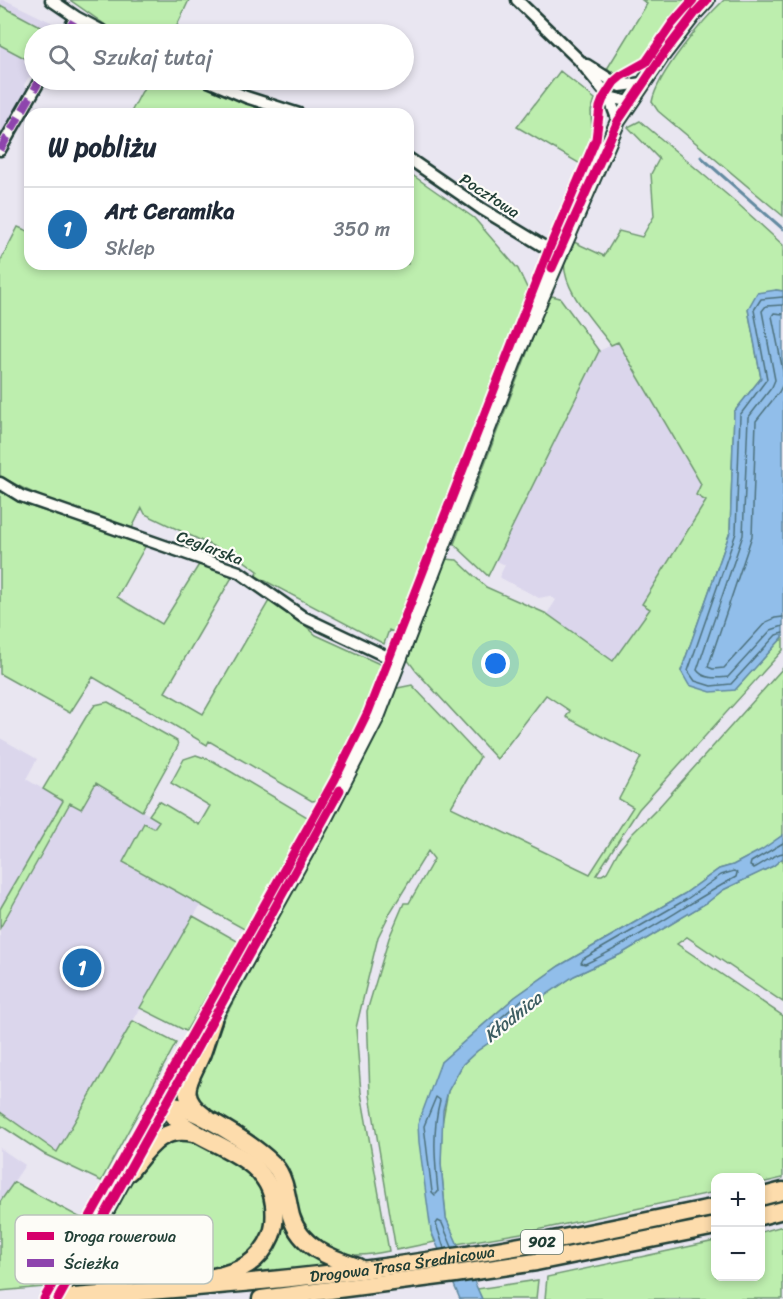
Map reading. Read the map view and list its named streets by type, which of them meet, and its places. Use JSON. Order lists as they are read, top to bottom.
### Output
{
  "streets": {
    "main road": ["902", "Drogowa Trasa Średnicowa"],
    "street": ["Pocztowa", "Ceglarska"]
  },
  "water": ["Kłodnica"],
  "legend": ["Droga rowerowa", "Ścieżka"],
  "page": {
    "search": "Szukaj tutaj",
    "heading": "W pobliżu",
    "list": [
      {
        "mark": "1",
        "name": "Art Ceramika",
        "note": "Sklep",
        "value": "350 m"
      }
    ],
    "pins": "1",
    "map_buttons": ["+", "−"]
  }
}
